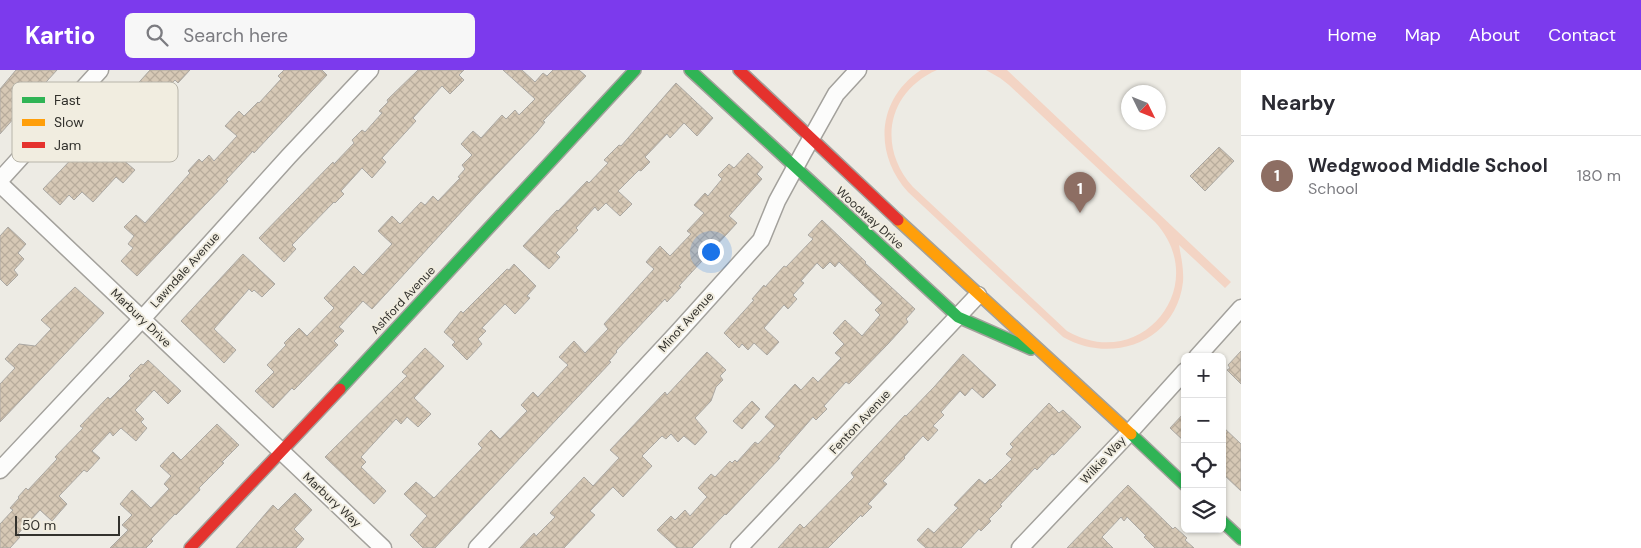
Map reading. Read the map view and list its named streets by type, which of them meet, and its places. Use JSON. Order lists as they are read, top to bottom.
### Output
{
  "streets": {
    "street": [
      "Woodway Drive",
      "Lawndale Avenue",
      "Ashford Avenue",
      "Marbury Drive",
      "Minot Avenue",
      "Fenton Avenue",
      "Wilkie Way",
      "Marbury Way"
    ]
  },
  "crossings": [
    ["Woodway Drive", "Minot Avenue"],
    ["Woodway Drive", "Fenton Avenue"],
    ["Woodway Drive", "Wilkie Way"],
    ["Lawndale Avenue", "Marbury Drive"],
    ["Ashford Avenue", "Marbury Drive"],
    ["Ashford Avenue", "Marbury Way"],
    ["Marbury Drive", "Marbury Way"]
  ],
  "legend": ["Fast", "Slow", "Jam"],
  "scale_bar": "50 m",
  "north": "bottom right",
  "page": {
    "header": "Kartio",
    "search": "Search here",
    "nav": [
      "Home",
      "Map",
      "About",
      "Contact"
    ],
    "heading": "Nearby",
    "list": [
      {
        "mark": "1",
        "name": "Wedgwood Middle School",
        "note": "School",
        "value": "180 m"
      }
    ],
    "pins": "1",
    "map_buttons": ["+", "−"],
    "scale": "50 m"
  }
}
